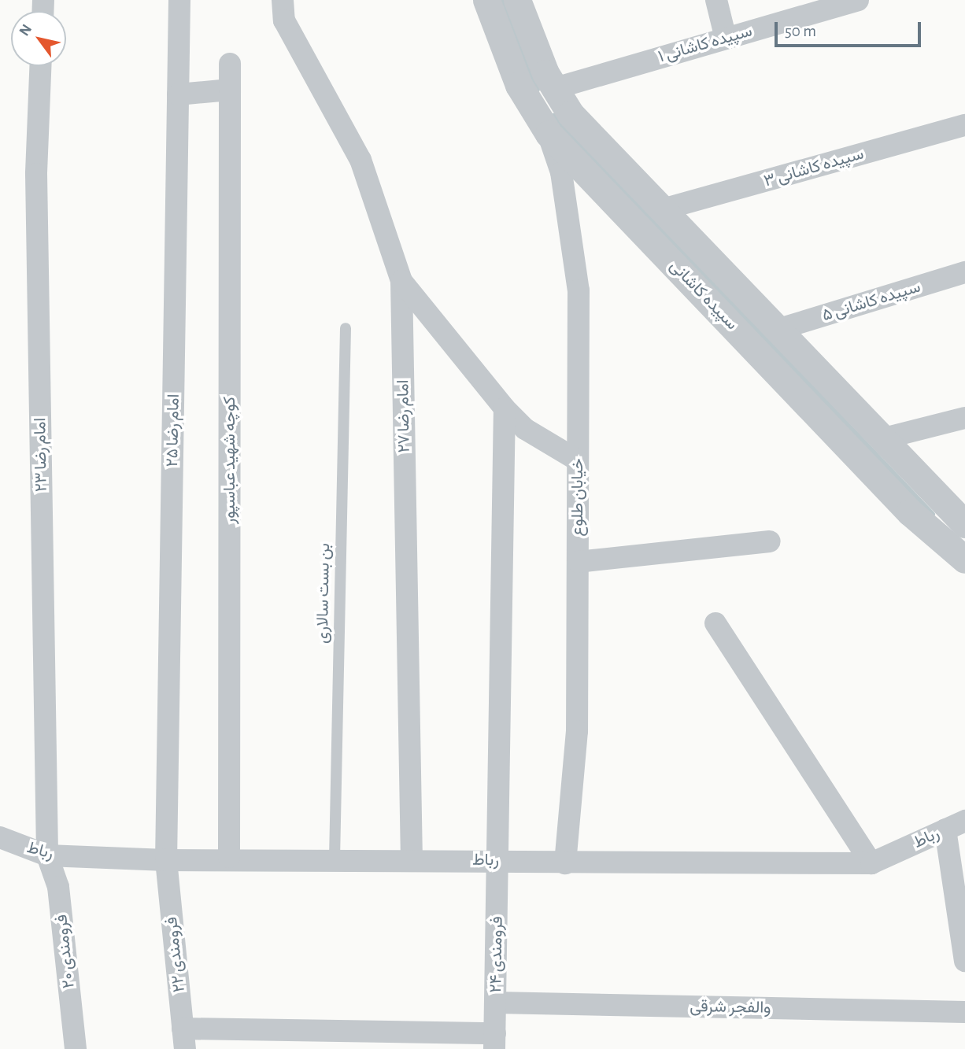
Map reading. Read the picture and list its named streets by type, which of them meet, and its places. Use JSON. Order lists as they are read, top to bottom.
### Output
{
  "streets": {
    "street": [
      "سپیده کاشانی ۱",
      "سپیده کاشانی ۳",
      "سپیده کاشانی",
      "سپیده کاشانی ۵",
      "امام رضا ۲۷",
      "امام رضا ۲۵",
      "امام رضا ۲۳",
      "کوچه شهید عباسپور",
      "خیابان طلوع",
      "رباط",
      "فرومندی ۲۰",
      "فرومندی ۲۲",
      "فرومندی ۲۴",
      "والفجر شرقی"
    ],
    "lane": ["بن بست سالاری"]
  },
  "crossings": [
    ["سپیده کاشانی ۱", "سپیده کاشانی"],
    ["سپیده کاشانی ۳", "سپیده کاشانی"],
    ["سپیده کاشانی", "سپیده کاشانی ۵"],
    ["سپیده کاشانی", "خیابان طلوع"],
    ["امام رضا ۲۷", "رباط"],
    ["امام رضا ۲۵", "رباط"],
    ["امام رضا ۲۵", "فرومندی ۲۲"],
    ["امام رضا ۲۳", "رباط"],
    ["امام رضا ۲۳", "فرومندی ۲۰"],
    ["کوچه شهید عباسپور", "رباط"],
    ["خیابان طلوع", "رباط"],
    ["بن بست سالاری", "رباط"],
    ["رباط", "فرومندی ۲۰"],
    ["رباط", "فرومندی ۲۲"],
    ["رباط", "فرومندی ۲۴"],
    ["فرومندی ۲۴", "والفجر شرقی"]
  ],
  "scale_bar": "50 m",
  "north": "top left"
}
